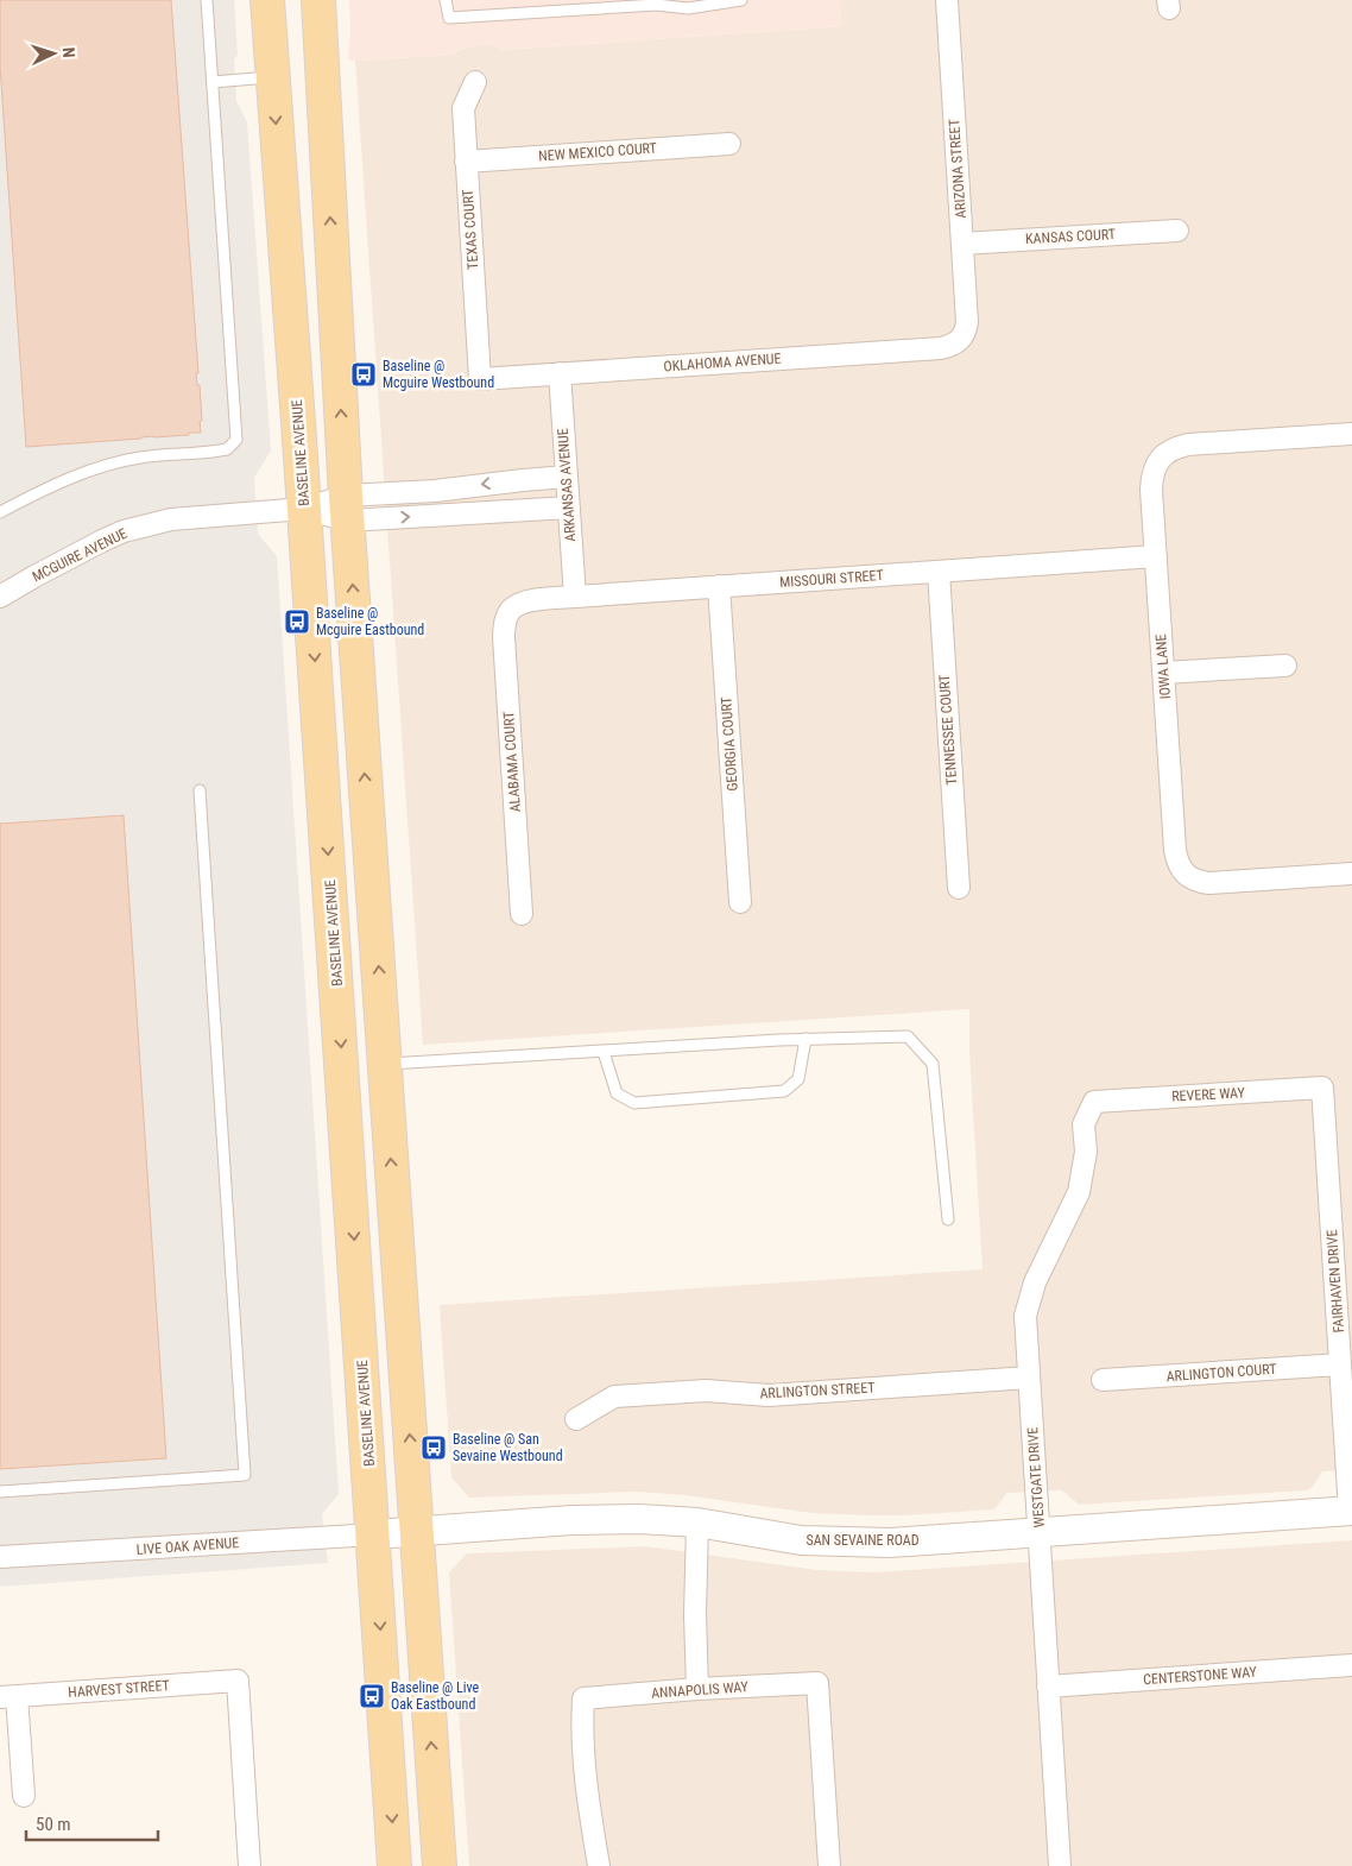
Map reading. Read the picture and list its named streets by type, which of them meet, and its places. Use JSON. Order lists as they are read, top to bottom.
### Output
{
  "streets": {
    "main road": ["BASELINE AVENUE"],
    "street": [
      "NEW MEXICO COURT",
      "ARIZONA STREET",
      "TEXAS COURT",
      "KANSAS COURT",
      "OKLAHOMA AVENUE",
      "ARKANSAS AVENUE",
      "MCGUIRE AVENUE",
      "MISSOURI STREET",
      "IOWA LANE",
      "TENNESSEE COURT",
      "GEORGIA COURT",
      "ALABAMA COURT",
      "REVERE WAY",
      "FAIRHAVEN DRIVE",
      "ARLINGTON COURT",
      "ARLINGTON STREET",
      "WESTGATE DRIVE",
      "SAN SEVAINE ROAD",
      "LIVE OAK AVENUE",
      "CENTERSTONE WAY",
      "HARVEST STREET",
      "ANNAPOLIS WAY"
    ]
  },
  "crossings": [
    ["NEW MEXICO COURT", "TEXAS COURT"],
    ["ARIZONA STREET", "KANSAS COURT"],
    ["ARIZONA STREET", "OKLAHOMA AVENUE"],
    ["TEXAS COURT", "OKLAHOMA AVENUE"],
    ["OKLAHOMA AVENUE", "ARKANSAS AVENUE"],
    ["BASELINE AVENUE", "MCGUIRE AVENUE"],
    ["BASELINE AVENUE", "SAN SEVAINE ROAD"],
    ["BASELINE AVENUE", "LIVE OAK AVENUE"],
    ["ARKANSAS AVENUE", "MCGUIRE AVENUE"],
    ["ARKANSAS AVENUE", "MISSOURI STREET"],
    ["MISSOURI STREET", "IOWA LANE"],
    ["MISSOURI STREET", "TENNESSEE COURT"],
    ["MISSOURI STREET", "GEORGIA COURT"],
    ["MISSOURI STREET", "ALABAMA COURT"],
    ["REVERE WAY", "FAIRHAVEN DRIVE"],
    ["REVERE WAY", "WESTGATE DRIVE"],
    ["FAIRHAVEN DRIVE", "ARLINGTON COURT"],
    ["FAIRHAVEN DRIVE", "SAN SEVAINE ROAD"],
    ["ARLINGTON STREET", "WESTGATE DRIVE"],
    ["WESTGATE DRIVE", "SAN SEVAINE ROAD"],
    ["WESTGATE DRIVE", "CENTERSTONE WAY"],
    ["SAN SEVAINE ROAD", "LIVE OAK AVENUE"]
  ],
  "places": {
    "bus stop": [
      "Baseline @ Mcguire Westbound",
      "Baseline @ Mcguire Eastbound",
      "Baseline @ San Sevaine Westbound",
      "Baseline @ Live Oak Eastbound"
    ]
  },
  "scale_bar": "50 m",
  "north": "right"
}
